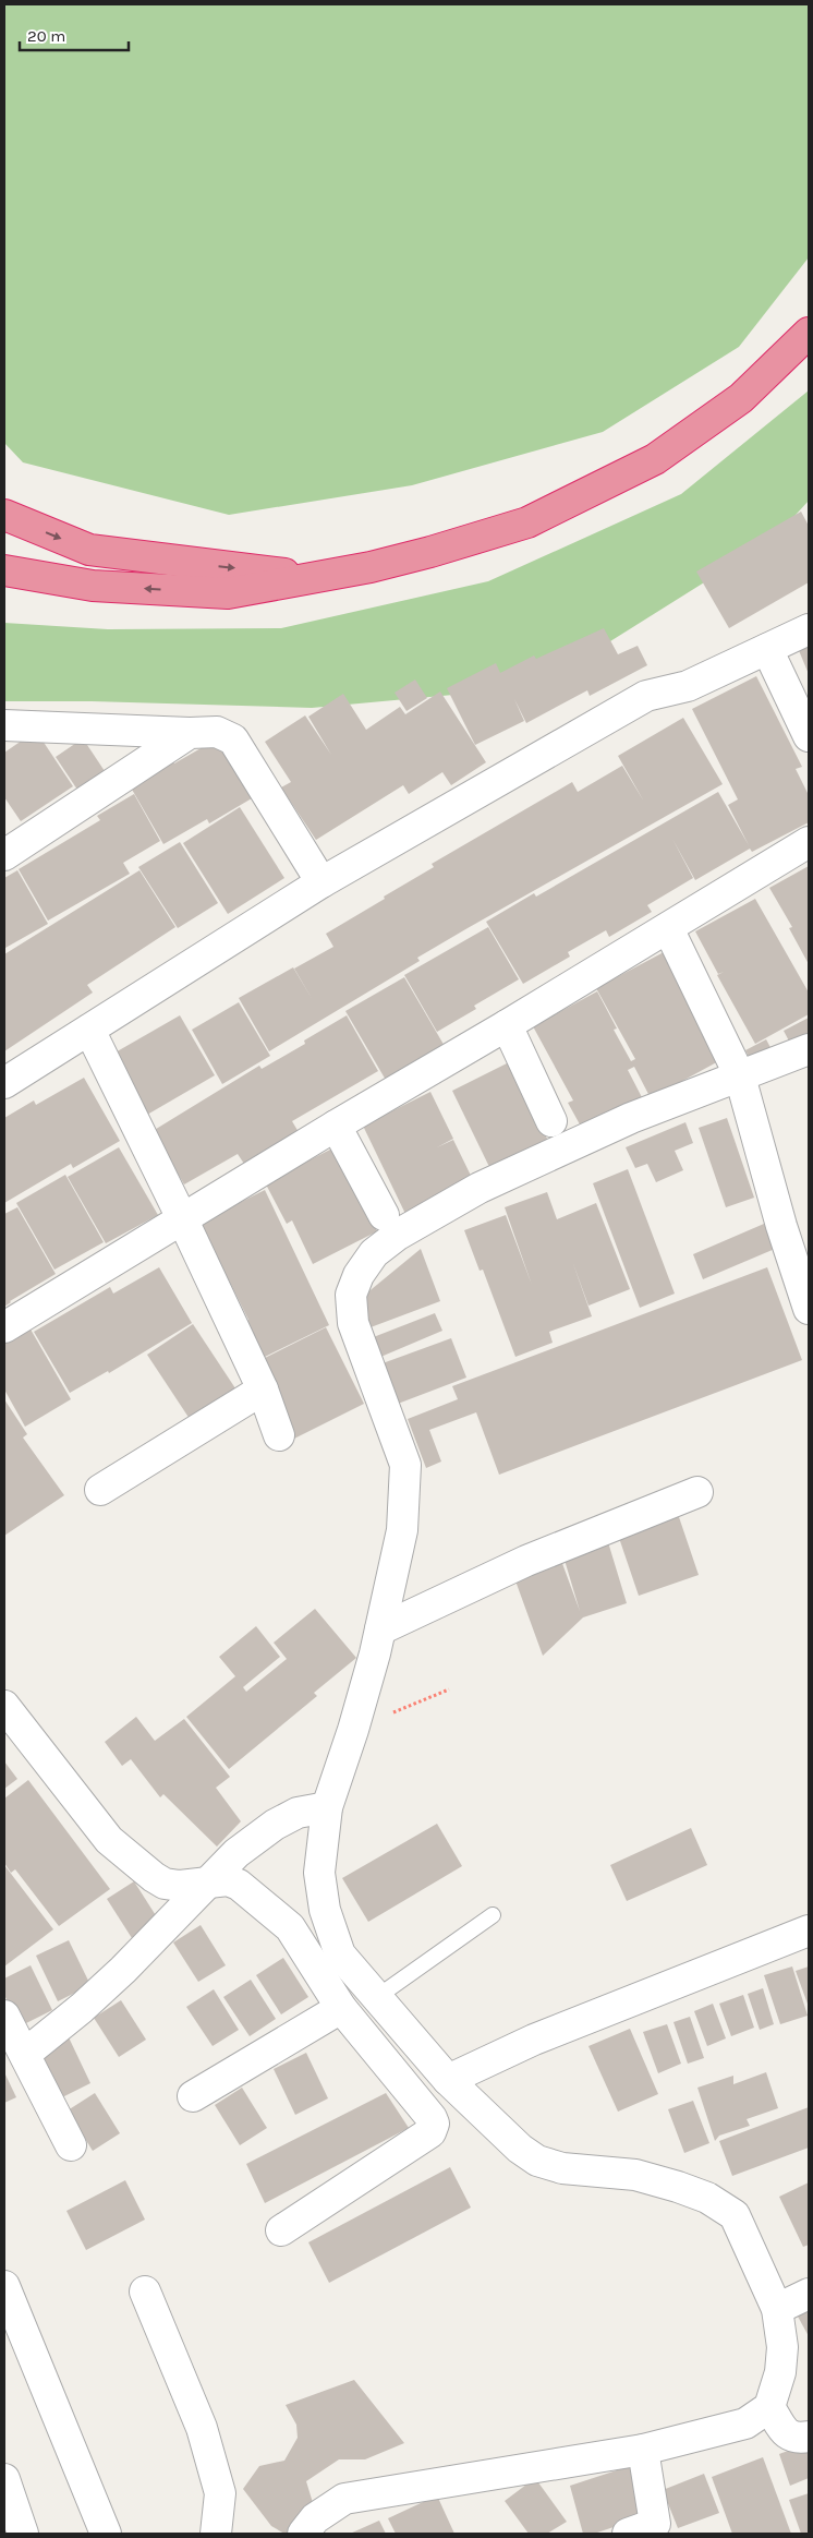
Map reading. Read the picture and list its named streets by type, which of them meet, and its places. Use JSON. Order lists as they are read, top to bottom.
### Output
{
  "scale_bar": "20 m"
}
